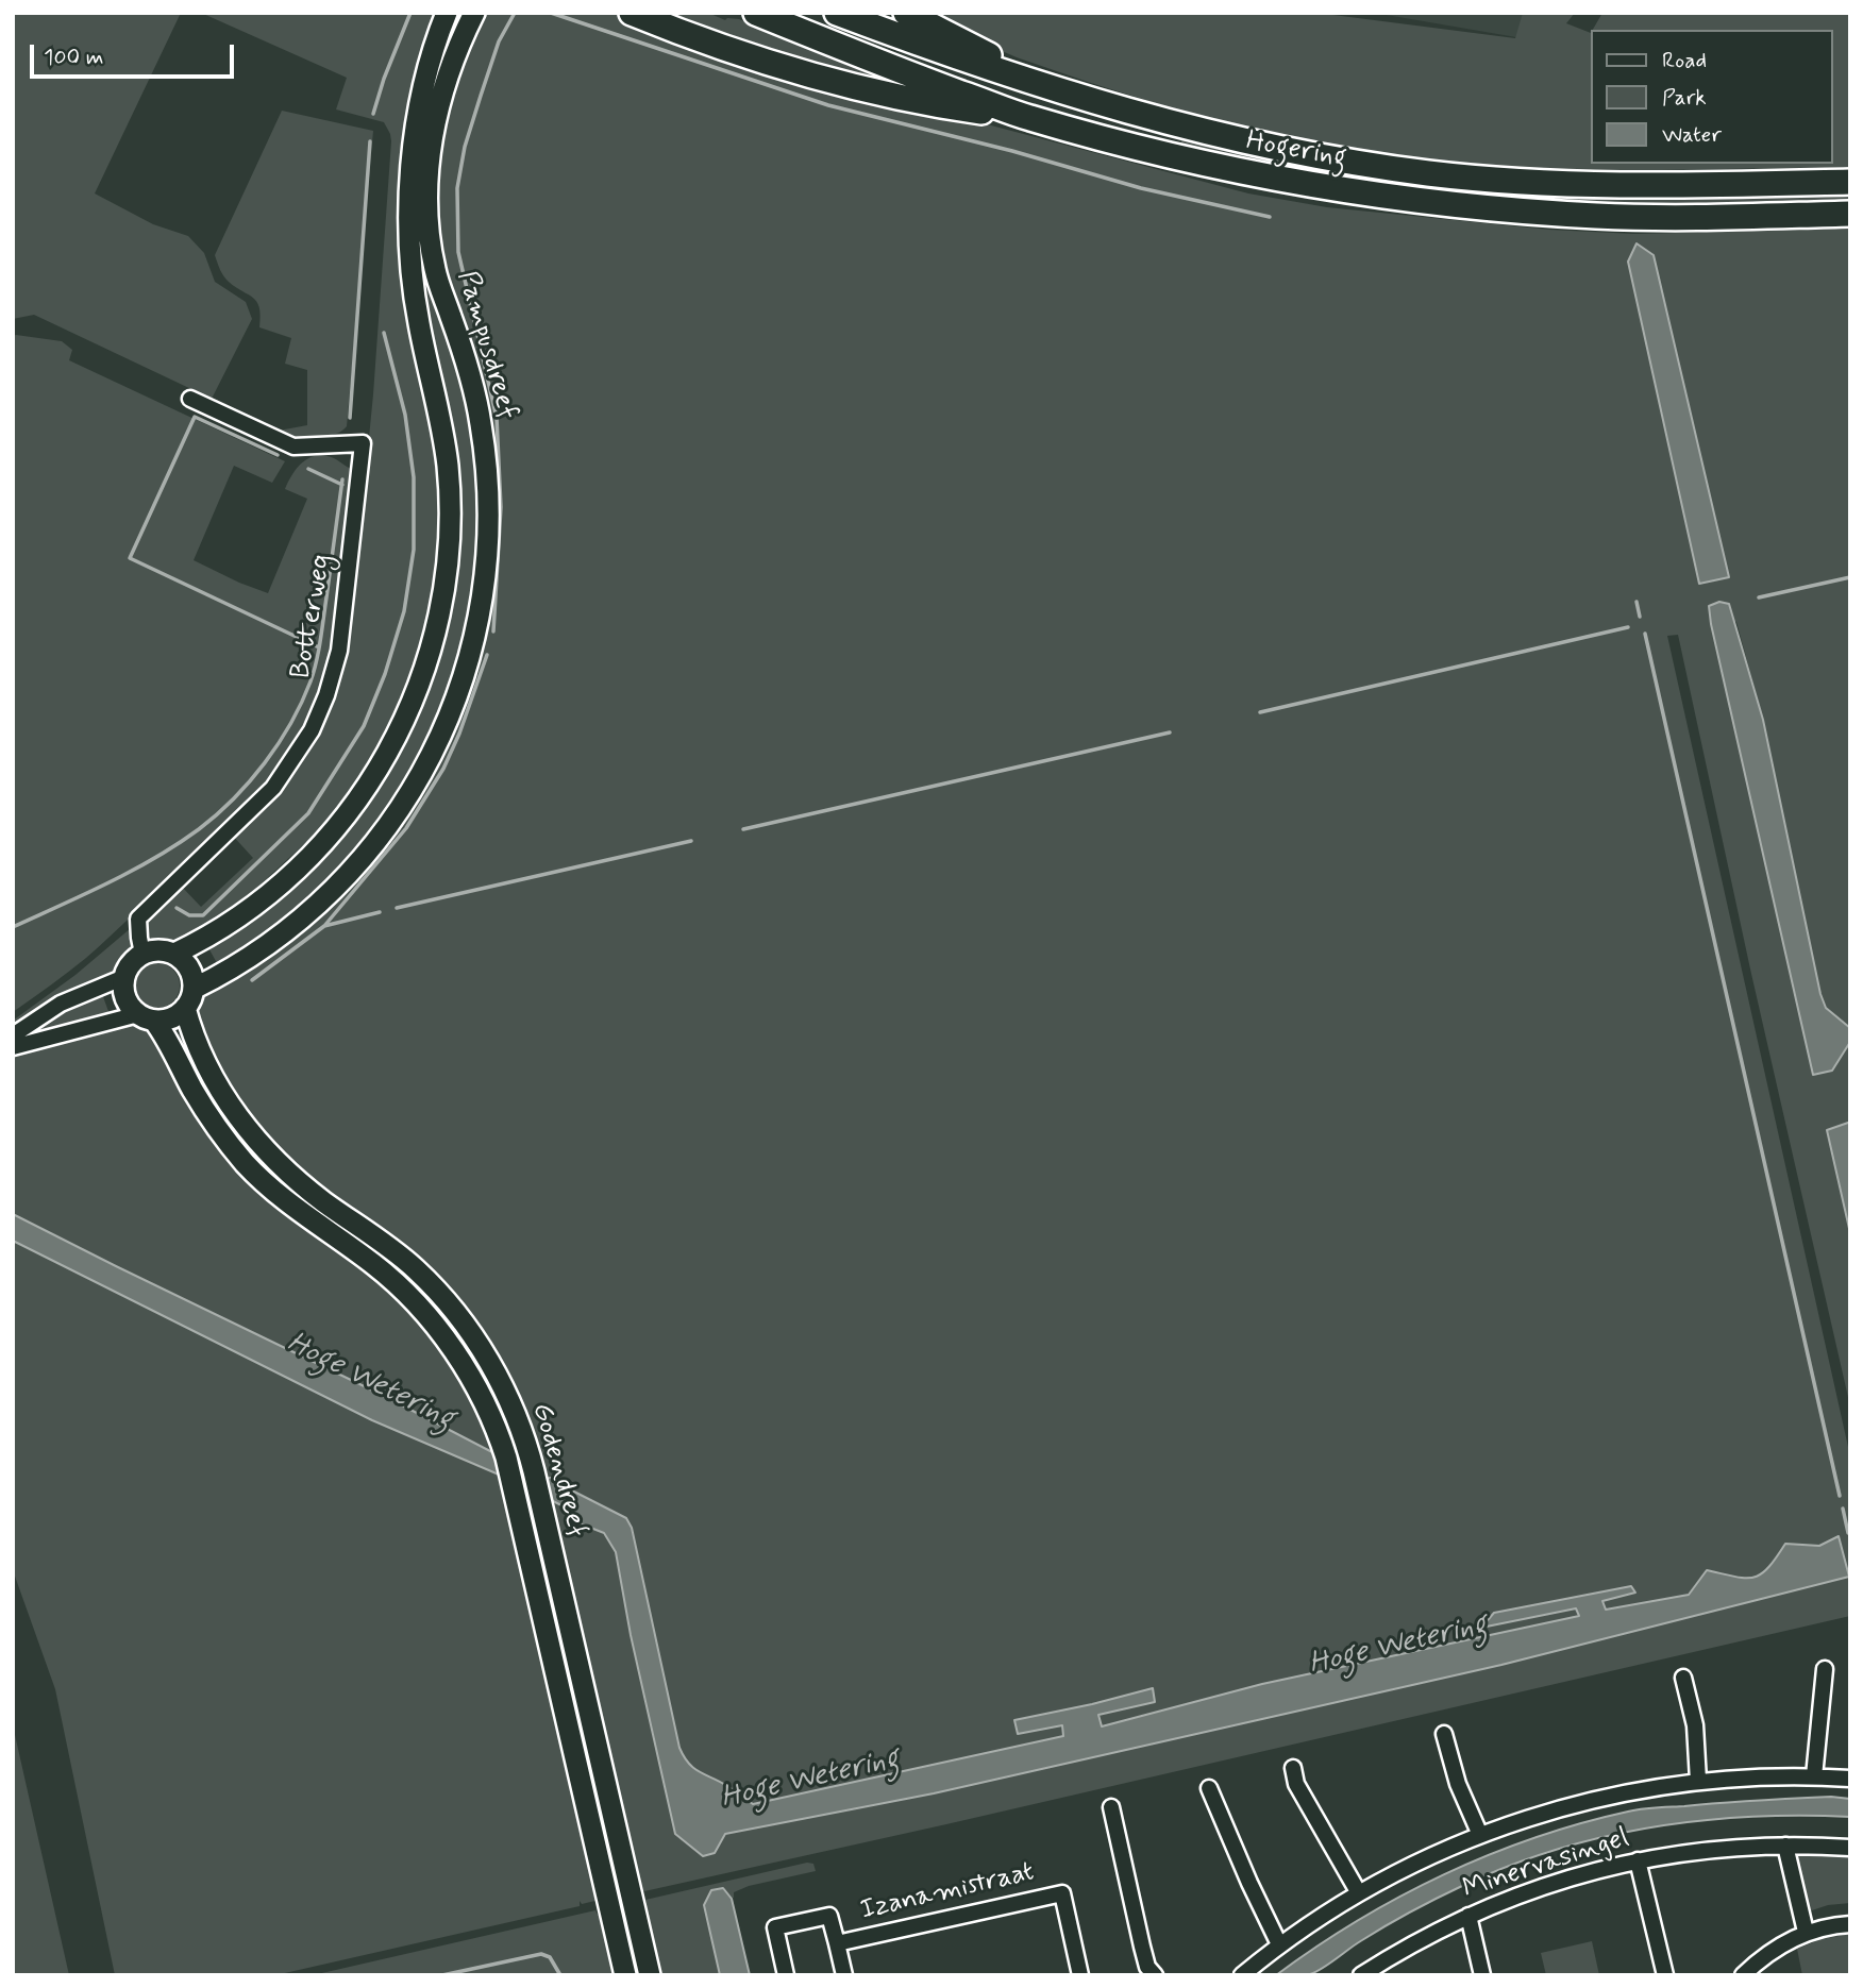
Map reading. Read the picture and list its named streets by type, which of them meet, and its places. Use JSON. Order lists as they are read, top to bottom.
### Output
{
  "streets": {
    "highway": ["Hogering"],
    "main road": ["Pampusdreef", "Godendreef"],
    "street": ["Botterweg", "Minervasingel", "Izanamistraat"]
  },
  "crossings": [
    ["Pampusdreef", "Botterweg"],
    ["Pampusdreef", "Godendreef"],
    ["Botterweg", "Godendreef"]
  ],
  "water": ["Hoge Wetering"],
  "legend": ["Road", "Park", "Water"],
  "scale_bar": "100 m"
}
